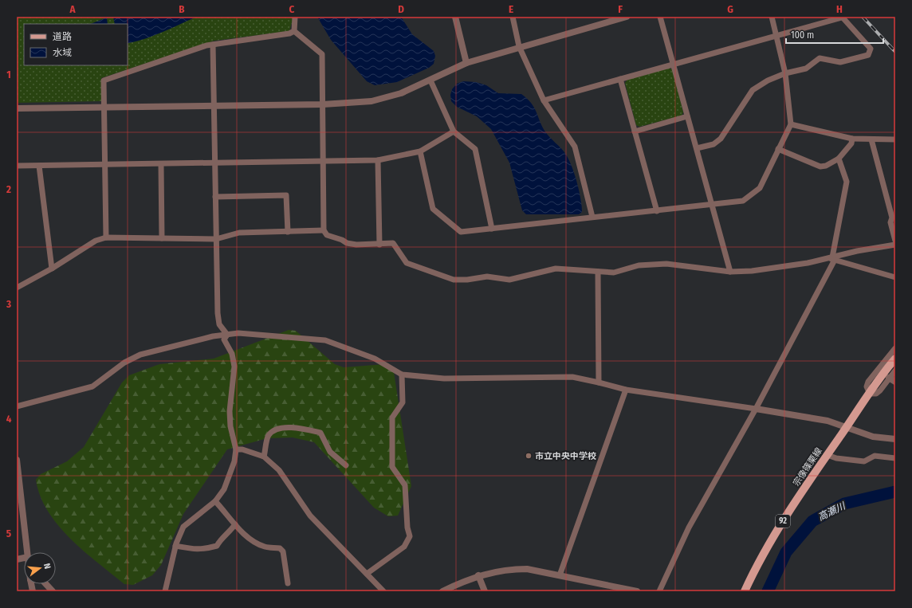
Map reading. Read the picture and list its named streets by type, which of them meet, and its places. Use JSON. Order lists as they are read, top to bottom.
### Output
{
  "streets": {
    "main road": ["宗像篠栗線", "92"]
  },
  "water": ["高瀬川"],
  "places": ["市立中央中学校"],
  "legend": ["道路", "水域"],
  "scale_bar": "100 m",
  "north": "right",
  "grid": {
    "columns": [
      "A",
      "B",
      "C",
      "D",
      "E",
      "F",
      "G",
      "H"
    ],
    "rows": [
      "1",
      "2",
      "3",
      "4",
      "5"
    ]
  }
}
